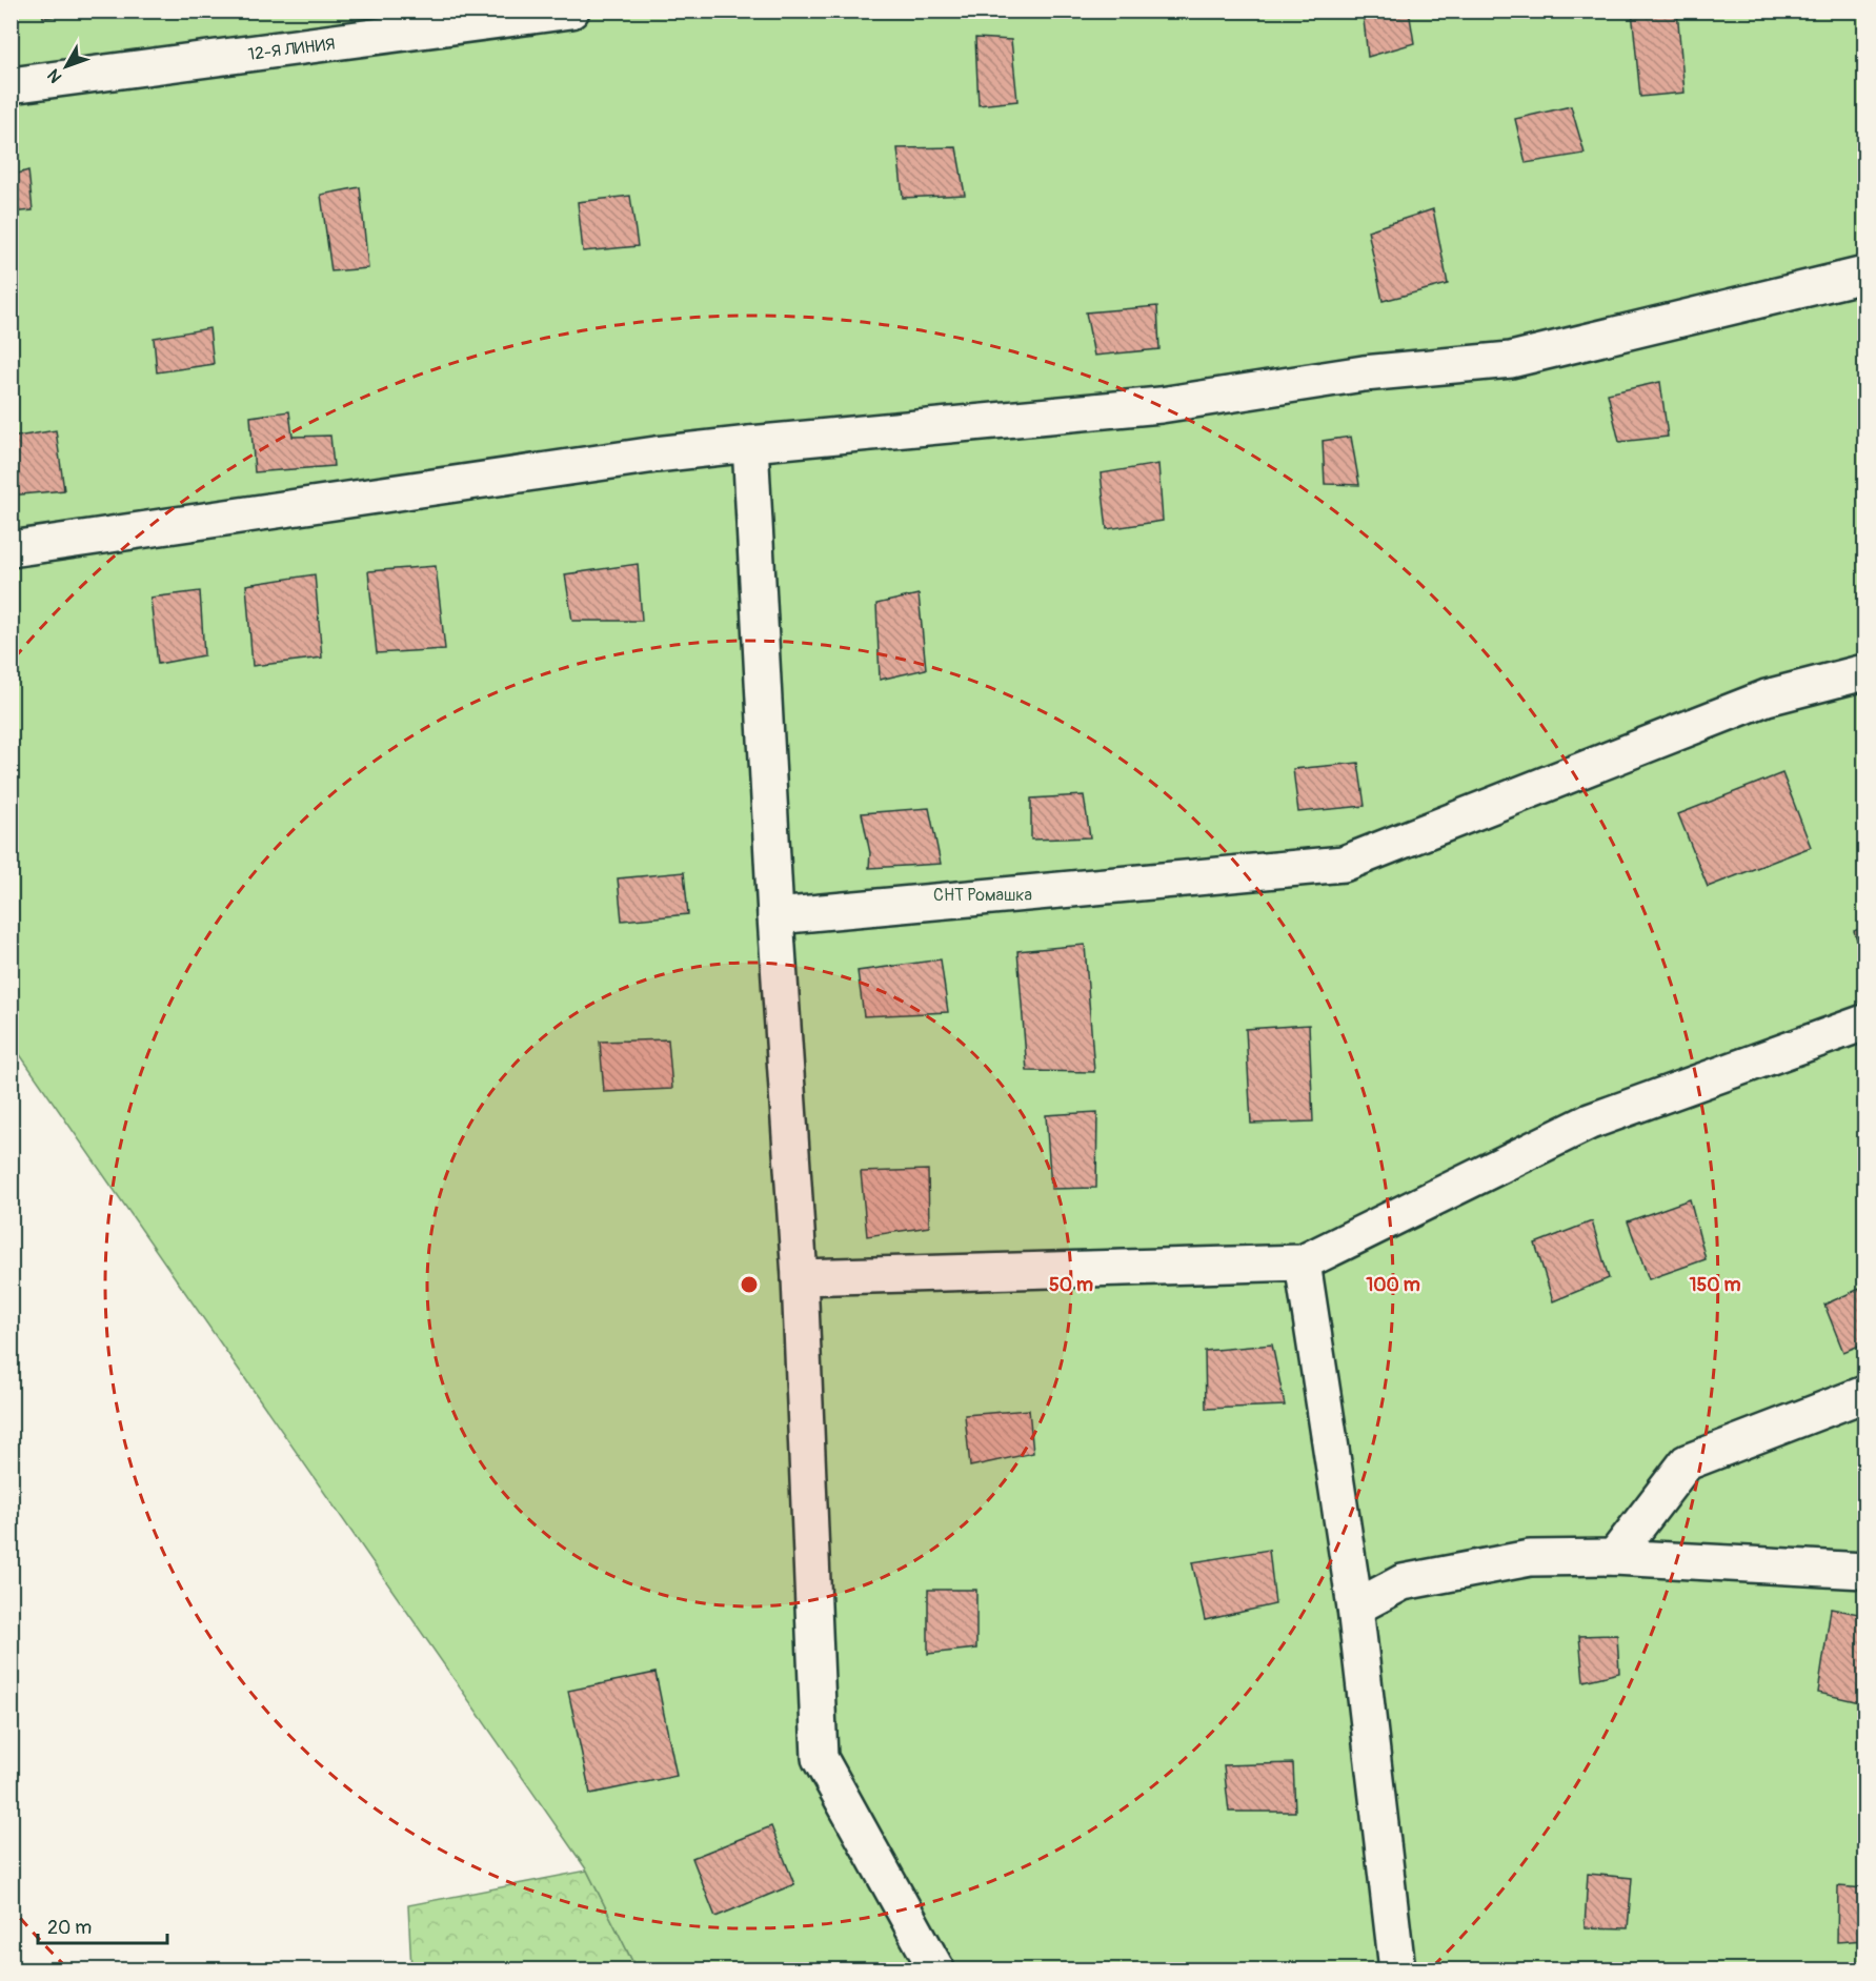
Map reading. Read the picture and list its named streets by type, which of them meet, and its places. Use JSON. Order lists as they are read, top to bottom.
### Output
{
  "streets": {
    "street": ["12-Я ЛИНИЯ"]
  },
  "parks": ["СНТ Ромашка"],
  "scale_bar": "20 m",
  "north": "bottom left",
  "rings": ["50 m", "100 m", "150 m"]
}
